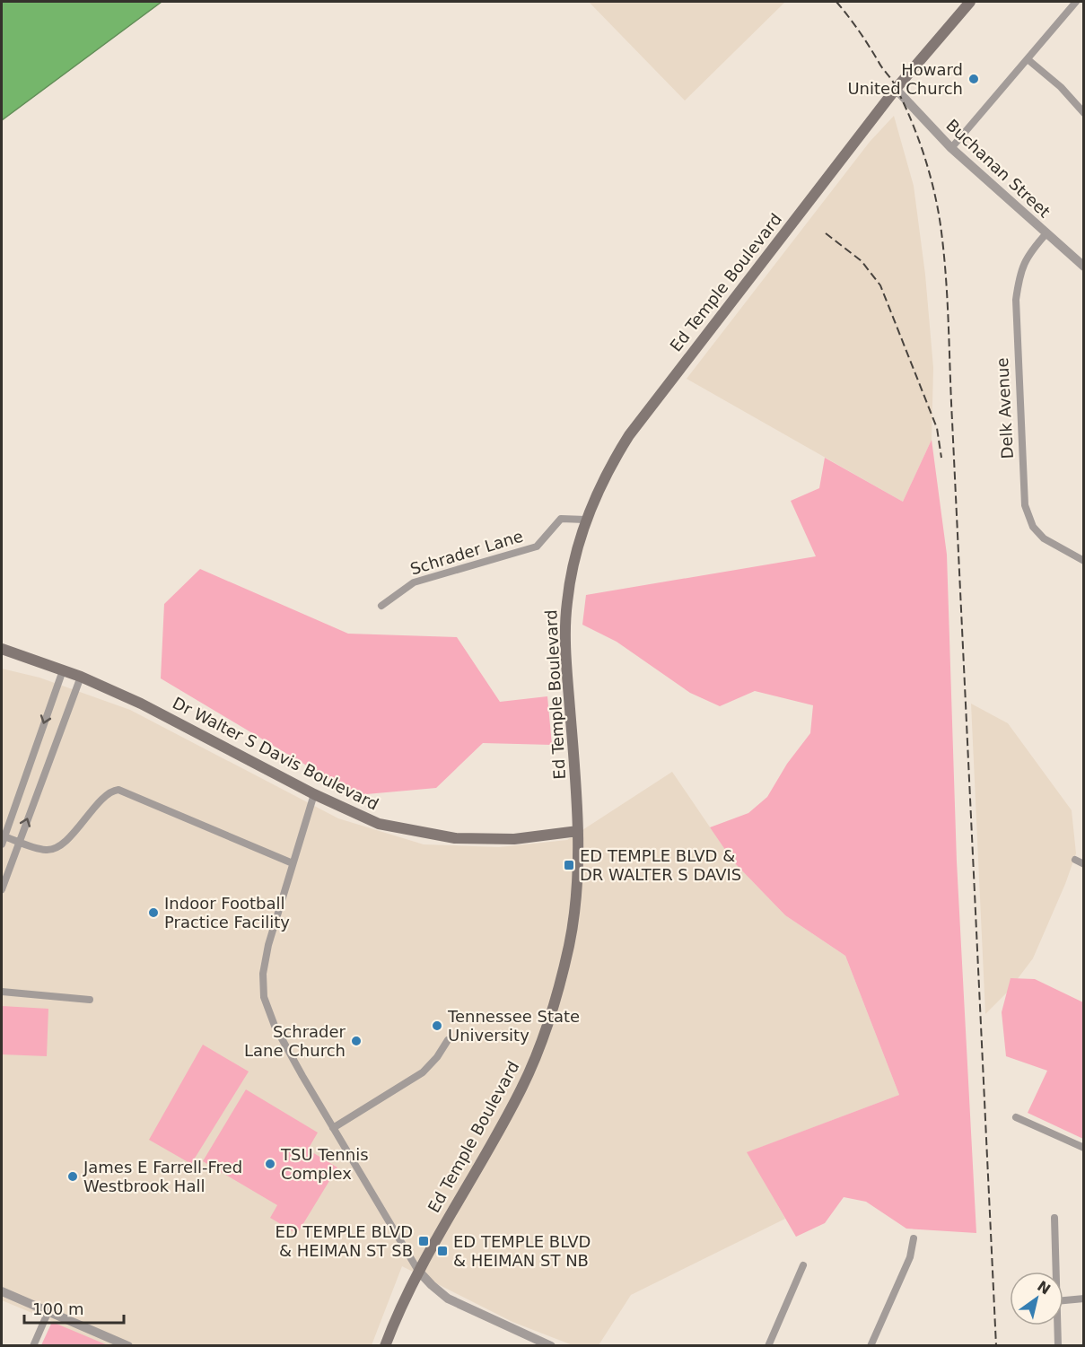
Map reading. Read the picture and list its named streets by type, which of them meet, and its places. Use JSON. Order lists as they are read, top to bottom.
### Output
{
  "streets": {
    "main road": ["Ed Temple Boulevard", "Dr Walter S Davis Boulevard"],
    "street": ["Buchanan Street", "Delk Avenue", "Schrader Lane"]
  },
  "crossings": [
    ["Buchanan Street", "Ed Temple Boulevard"],
    ["Buchanan Street", "Delk Avenue"],
    ["Ed Temple Boulevard", "Schrader Lane"],
    ["Ed Temple Boulevard", "Dr Walter S Davis Boulevard"]
  ],
  "places": {
    "other": [
      "Howard United Church",
      "Indoor Football Practice Facility",
      "Tennessee State University",
      "Schrader Lane Church",
      "TSU Tennis Complex",
      "James E Farrell-Fred Westbrook Hall"
    ],
    "transit": ["ED TEMPLE BLVD & DR WALTER S DAVIS", "ED TEMPLE BLVD & HEIMAN ST SB", "ED TEMPLE BLVD & HEIMAN ST NB"]
  },
  "scale_bar": "100 m",
  "north": "top right"
}
